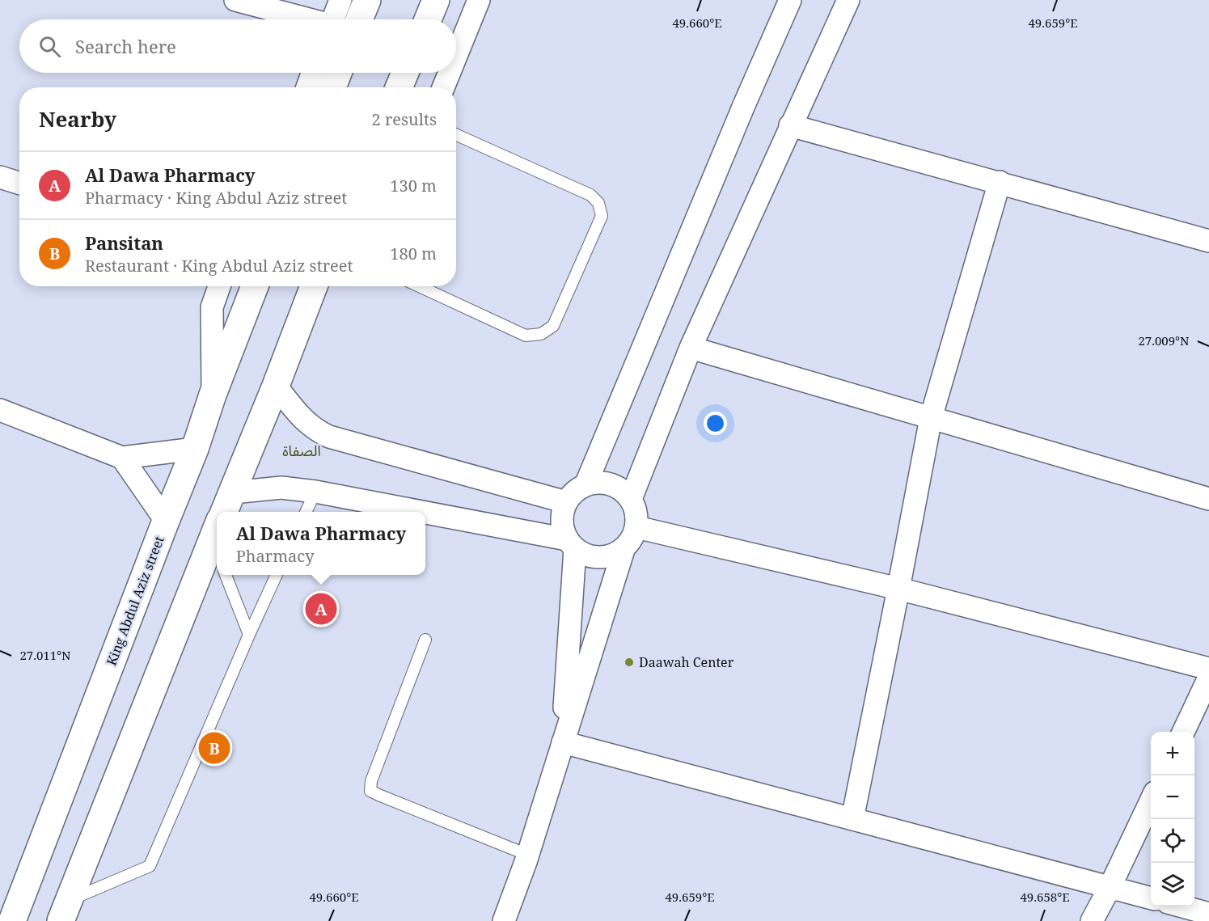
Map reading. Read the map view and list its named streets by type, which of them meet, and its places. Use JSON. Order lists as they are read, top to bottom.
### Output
{
  "streets": {
    "main road": ["King Abdul Aziz street"]
  },
  "districts": ["الصفاة"],
  "places": ["Daawah Center"],
  "page": {
    "search": "Search here",
    "heading": ["Nearby", "2 results"],
    "list": [
      {
        "mark": "A",
        "name": "Al Dawa Pharmacy",
        "note": "Pharmacy · King Abdul Aziz street",
        "value": "130 m"
      },
      {
        "mark": "B",
        "name": "Pansitan",
        "note": "Restaurant · King Abdul Aziz street",
        "value": "180 m"
      }
    ],
    "popup": ["Al Dawa Pharmacy", "Pharmacy"],
    "pins": ["A", "B"],
    "map_buttons": ["+", "−"]
  },
  "coordinates": [
    "49.660°E",
    "49.659°E",
    "27.009°N",
    "27.011°N",
    "49.658°E"
  ]
}
